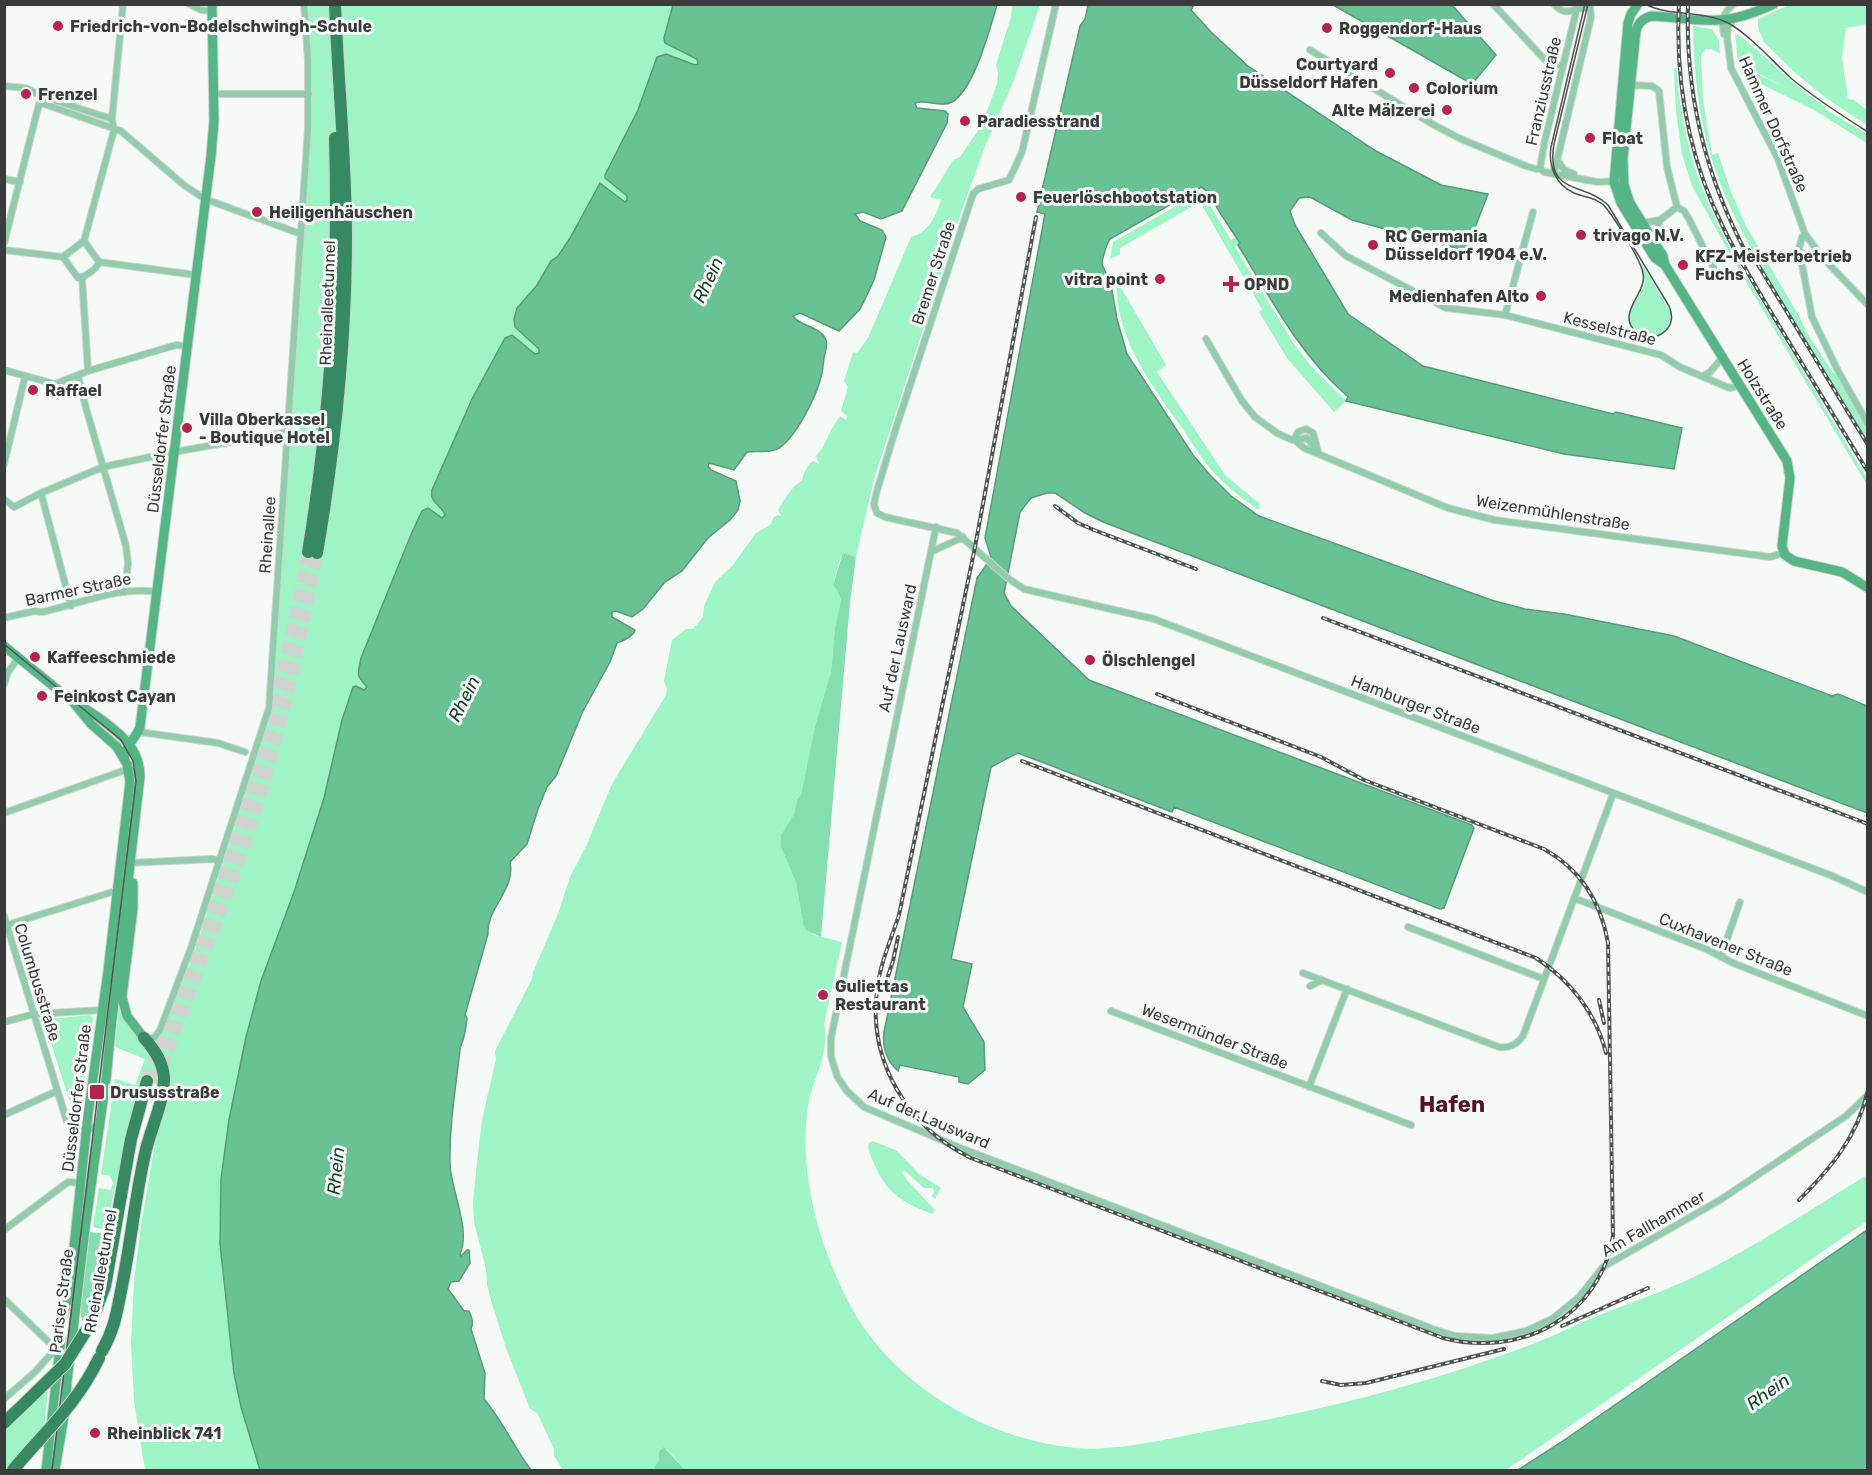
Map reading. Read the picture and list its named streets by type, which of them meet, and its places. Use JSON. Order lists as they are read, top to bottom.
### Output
{
  "streets": {
    "highway": ["Rheinalleetunnel"],
    "main road": ["Holzstraße", "Düsseldorfer Straße", "Pariser Straße"],
    "street": [
      "Franziusstraße",
      "Hammer Dorfstraße",
      "Bremer Straße",
      "Kesselstraße",
      "Weizenmühlenstraße",
      "Rheinallee",
      "Barmer Straße",
      "Auf der Lausward",
      "Hamburger Straße",
      "Cuxhavener Straße",
      "Columbusstraße",
      "Wesermünder Straße",
      "Am Fallhammer"
    ]
  },
  "crossings": [
    ["Franziusstraße", "Holzstraße"],
    ["Bremer Straße", "Auf der Lausward"],
    ["Bremer Straße", "Hamburger Straße"],
    ["Kesselstraße", "Holzstraße"],
    ["Holzstraße", "Weizenmühlenstraße"],
    ["Düsseldorfer Straße", "Rheinallee"],
    ["Düsseldorfer Straße", "Barmer Straße"],
    ["Düsseldorfer Straße", "Columbusstraße"],
    ["Düsseldorfer Straße", "Pariser Straße"],
    ["Auf der Lausward", "Hamburger Straße"],
    ["Auf der Lausward", "Am Fallhammer"]
  ],
  "districts": ["Hafen"],
  "water": ["Rhein"],
  "places": {
    "other": [
      "Friedrich-von-Bodelschwingh-Schule",
      "Roggendorf-Haus",
      "Courtyard Düsseldorf Hafen",
      "Colorium",
      "Frenzel",
      "Alte Mälzerei",
      "Paradiesstrand",
      "Float",
      "Feuerlöschbootstation",
      "Heiligenhäuschen",
      "trivago N.V.",
      "RC Germania Düsseldorf 1904 e.V.",
      "KFZ-Meisterbetrieb Fuchs",
      "vitra point",
      "Medienhafen Alto",
      "Raffael",
      "Villa Oberkassel - Boutique Hotel",
      "Kaffeeschmiede",
      "Ölschlengel",
      "Feinkost Cayan",
      "Guliettas Restaurant",
      "Rheinblick 741"
    ],
    "health": ["OPND"],
    "transit": ["Drususstraße"]
  }
}
